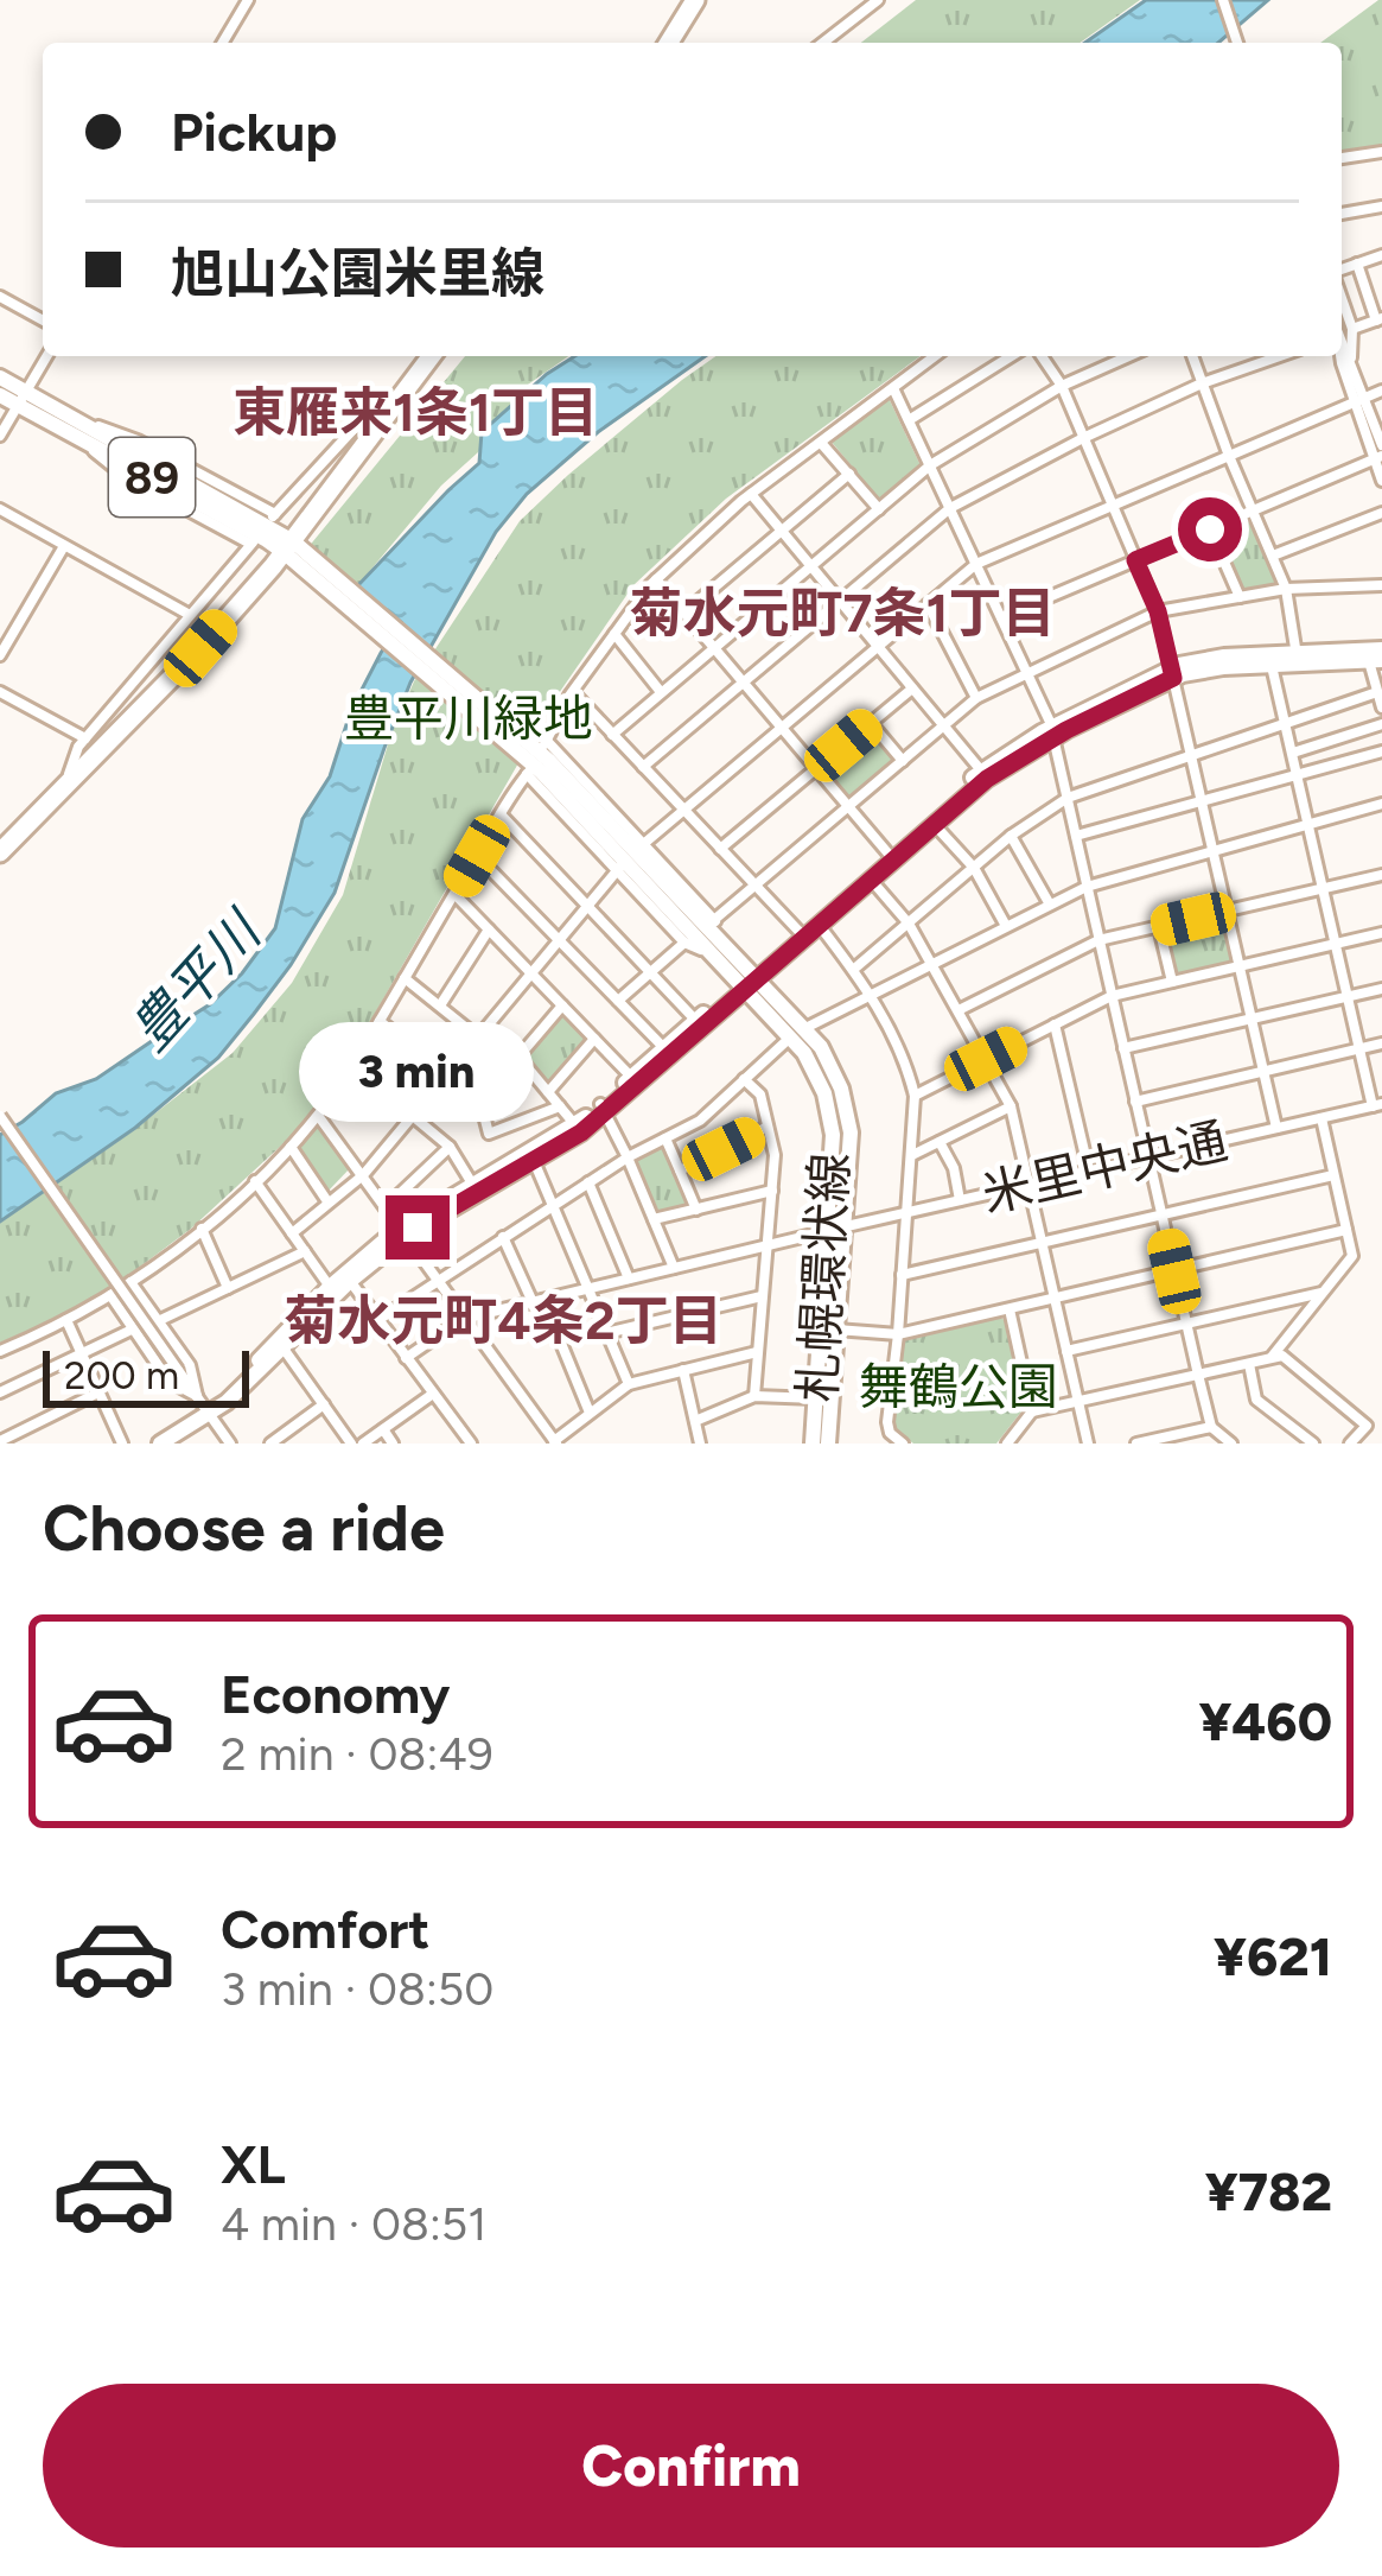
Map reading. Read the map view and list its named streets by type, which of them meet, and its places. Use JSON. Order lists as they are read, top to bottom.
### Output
{
  "streets": {
    "main road": ["89", "札幌環状線"],
    "street": ["米里中央通"]
  },
  "crossings": [
    ["米里中央通", "札幌環状線"]
  ],
  "districts": ["東雁来1条1丁目", "菊水元町7条1丁目", "菊水元町4条2丁目"],
  "water": ["豊平川"],
  "parks": ["豊平川緑地", "舞鶴公園"],
  "scale_bar": "200 m",
  "page": {
    "banner": ["Pickup", "旭山公園米里線"],
    "bubble": "3 min",
    "scale": "200 m",
    "heading": "Choose a ride",
    "list": [
      {
        "name": "Economy",
        "note": "2 min · 08:49",
        "value": "¥460"
      },
      {
        "name": "Comfort",
        "note": "3 min · 08:50",
        "value": "¥621"
      },
      {
        "name": "XL",
        "note": "4 min · 08:51",
        "value": "¥782"
      }
    ],
    "buttons": "Confirm"
  }
}
